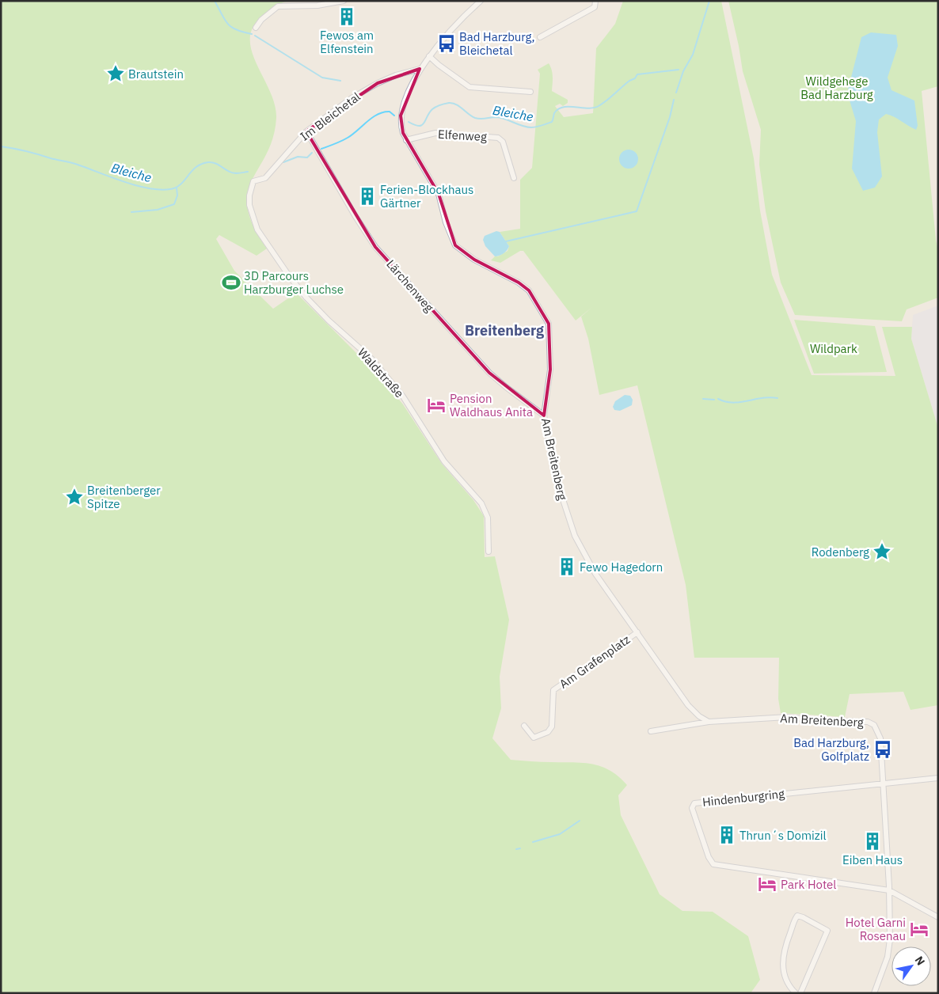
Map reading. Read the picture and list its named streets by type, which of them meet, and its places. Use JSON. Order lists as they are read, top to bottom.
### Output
{
  "streets": {
    "street": [
      "Im Bleichetal",
      "Elfenweg",
      "Lärchenweg",
      "Waldstraße",
      "Am Breitenberg",
      "Am Grafenplatz",
      "Hindenburgring"
    ]
  },
  "crossings": [
    ["Im Bleichetal", "Lärchenweg"],
    ["Im Bleichetal", "Waldstraße"],
    ["Im Bleichetal", "Am Breitenberg"],
    ["Elfenweg", "Am Breitenberg"],
    ["Lärchenweg", "Am Breitenberg"],
    ["Am Breitenberg", "Am Grafenplatz"],
    ["Am Breitenberg", "Hindenburgring"]
  ],
  "districts": ["Breitenberg"],
  "water": ["Bleiche"],
  "parks": ["Wildgehege Bad Harzburg", "Wildpark"],
  "places": {
    "building": [
      "Fewos am Elfenstein",
      "Ferien-Blockhaus Gärtner",
      "Fewo Hagedorn",
      "Thrun´s Domizil",
      "Eiben Haus"
    ],
    "bus stop": ["Bad Harzburg, Bleichetal", "Bad Harzburg, Golfplatz"],
    "place": ["Brautstein", "Breitenberger Spitze", "Rodenberg"],
    "sports": ["3D Parcours Harzburger Luchse"],
    "hotel": ["Pension Waldhaus Anita", "Park Hotel", "Hotel Garni Rosenau"]
  },
  "north": "top right"
}
